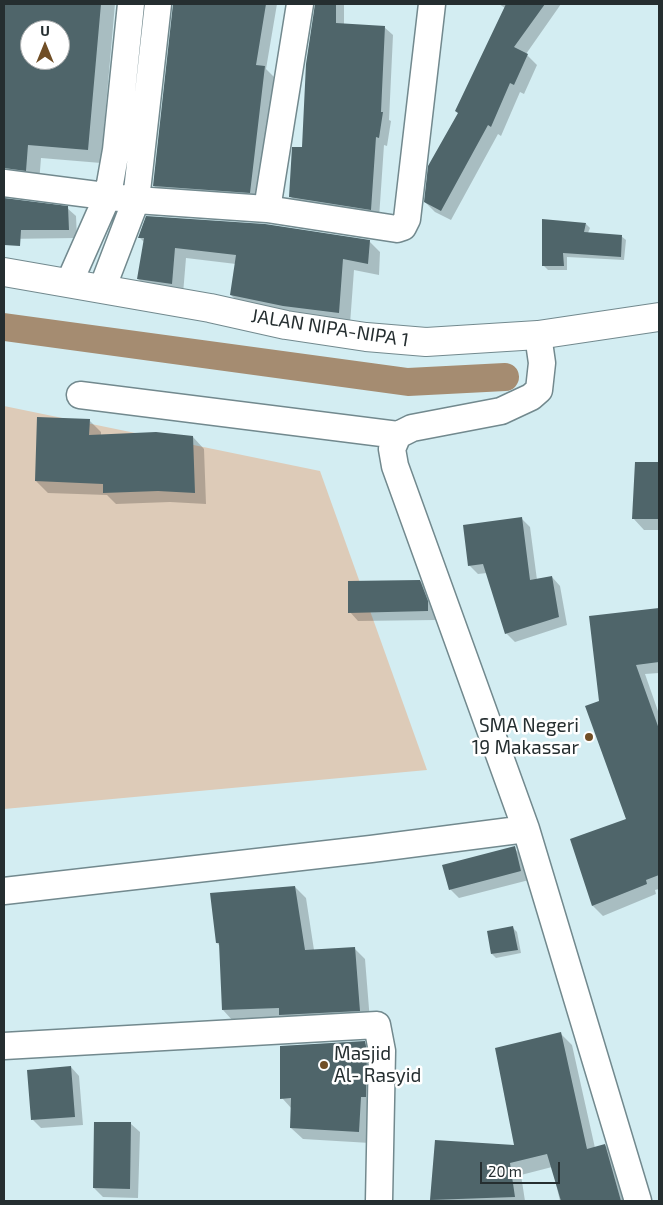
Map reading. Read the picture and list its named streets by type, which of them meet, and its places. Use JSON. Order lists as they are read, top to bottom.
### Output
{
  "streets": {
    "street": ["JALAN NIPA-NIPA 1"]
  },
  "places": ["SMA Negeri 19 Makassar", "Masjid Al- Rasyid"],
  "scale_bar": "20 m",
  "north": "top"
}
